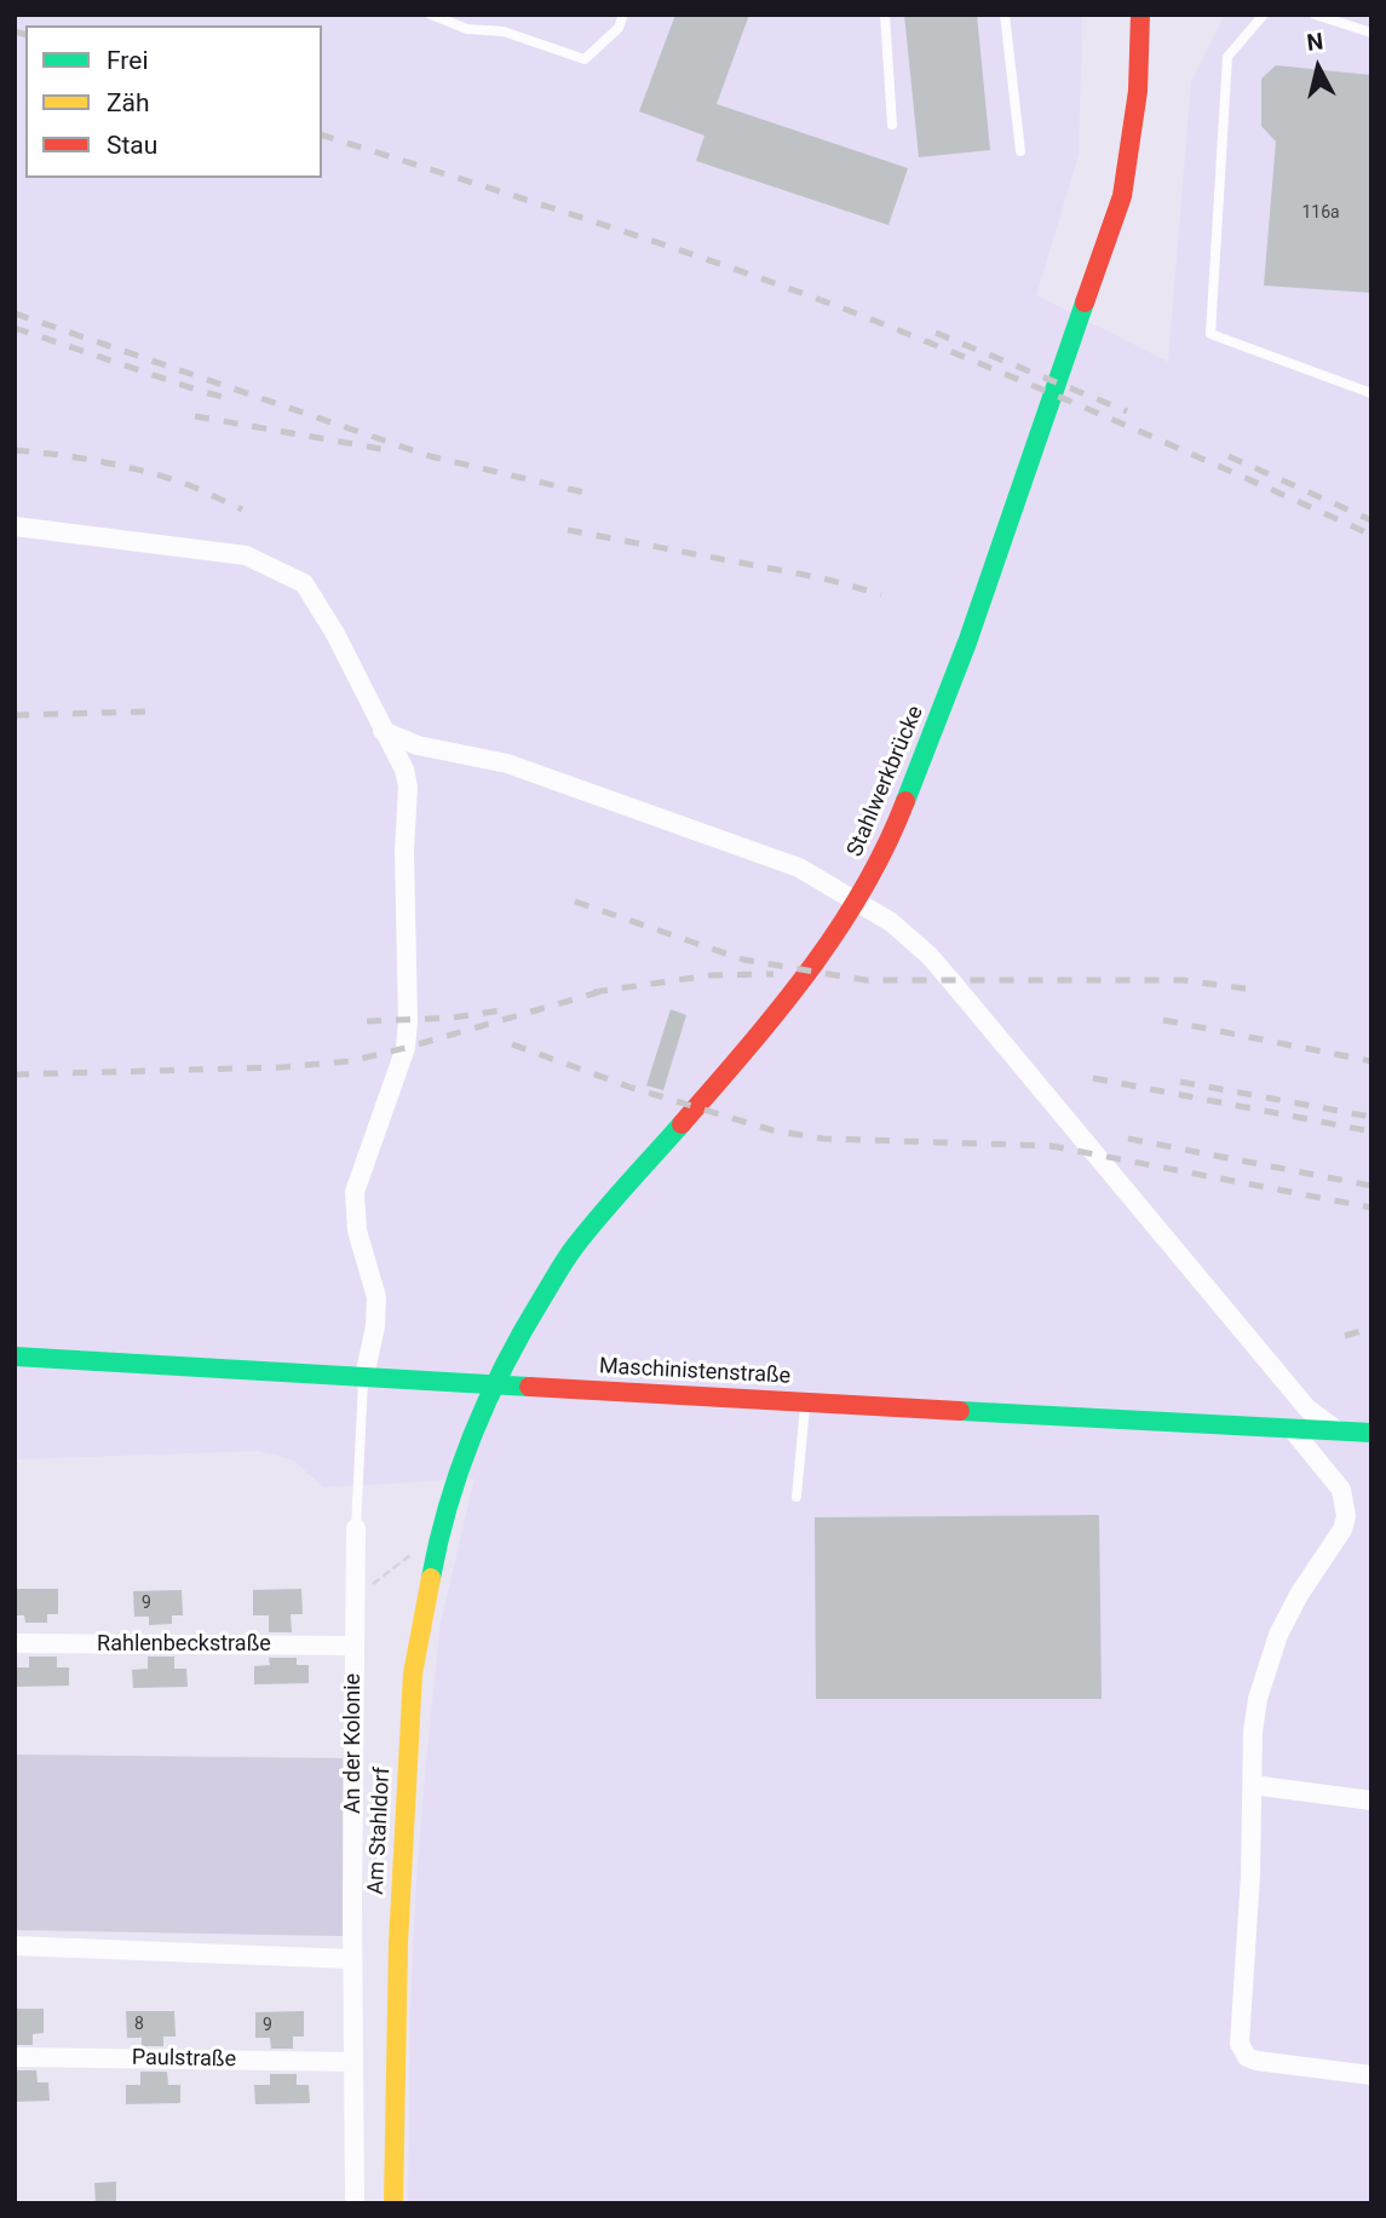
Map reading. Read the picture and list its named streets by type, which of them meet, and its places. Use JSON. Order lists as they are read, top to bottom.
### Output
{
  "streets": {
    "main road": ["Stahlwerkbrücke", "Maschinistenstraße", "Am Stahldorf"],
    "street": ["Rahlenbeckstraße", "An der Kolonie", "Paulstraße"]
  },
  "crossings": [
    ["Stahlwerkbrücke", "Am Stahldorf"],
    ["Rahlenbeckstraße", "An der Kolonie"],
    ["An der Kolonie", "Paulstraße"]
  ],
  "house_numbers": [
    "116a",
    "9",
    "8",
    "9"
  ],
  "legend": ["Frei", "Zäh", "Stau"],
  "north": "top"
}
